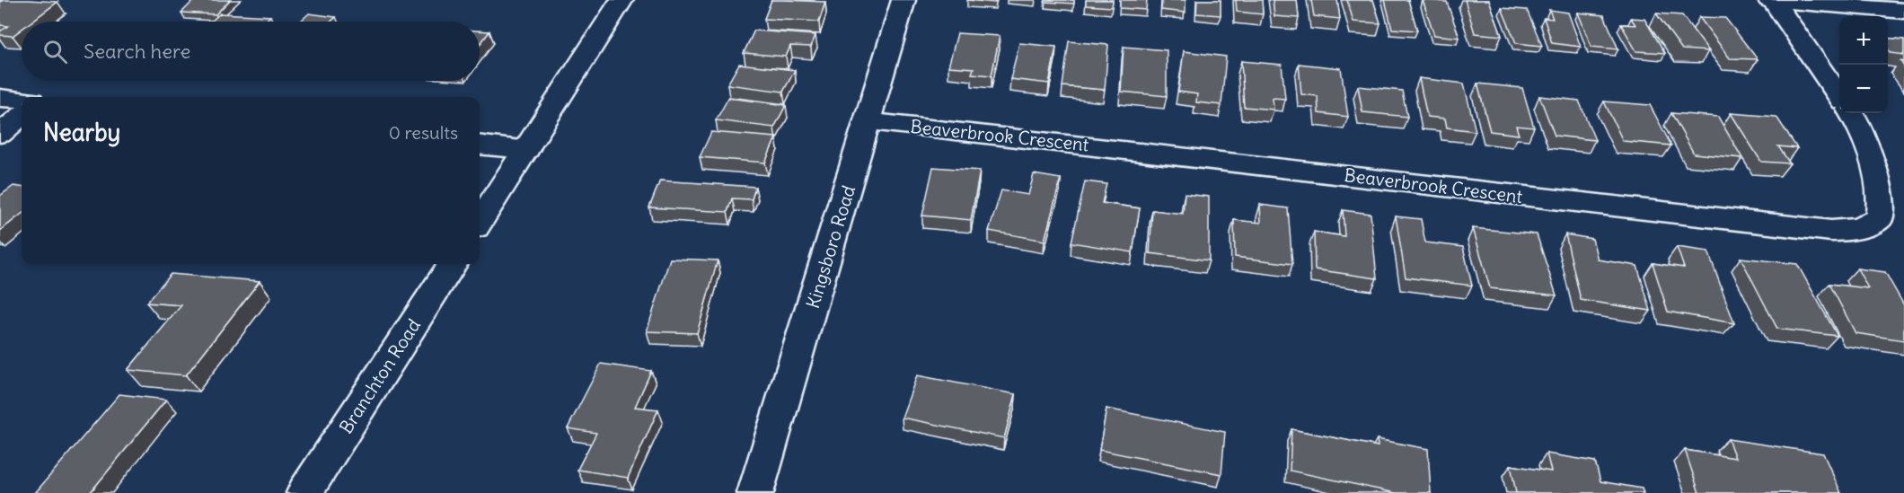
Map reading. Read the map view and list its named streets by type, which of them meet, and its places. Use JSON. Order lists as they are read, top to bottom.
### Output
{
  "streets": {
    "street": ["Beaverbrook Crescent", "Kingsboro Road", "Branchton Road"]
  },
  "crossings": [
    ["Beaverbrook Crescent", "Kingsboro Road"]
  ],
  "page": {
    "map_buttons": ["+", "−"],
    "search": "Search here",
    "heading": ["Nearby", "0 results"]
  }
}
